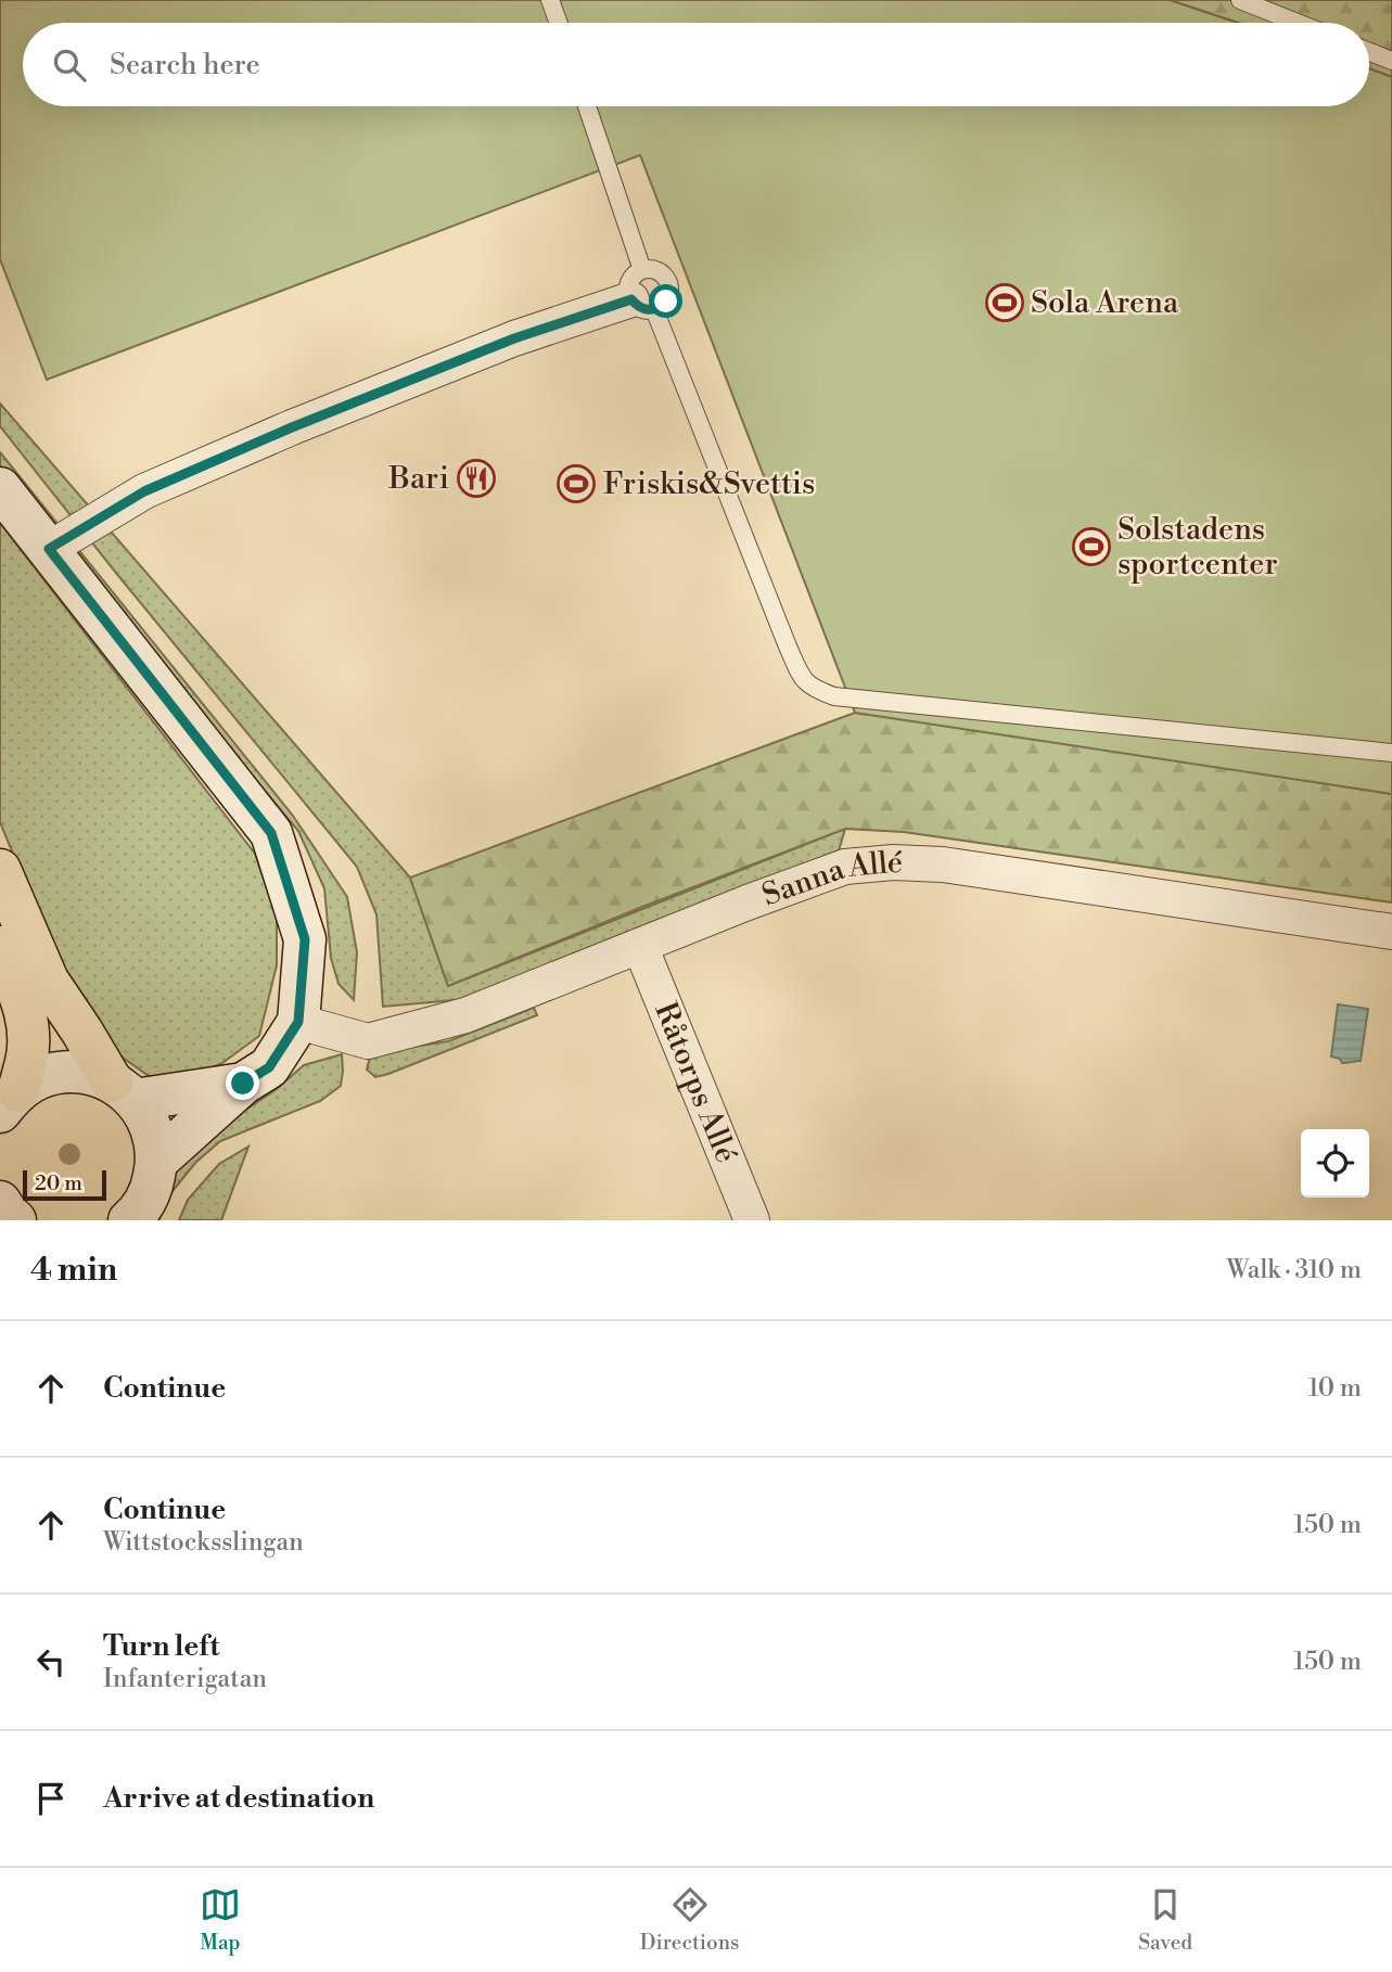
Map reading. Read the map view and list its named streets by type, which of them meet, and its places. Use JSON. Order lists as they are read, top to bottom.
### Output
{
  "streets": {
    "street": ["Sanna Allé", "Råtorps Allé"]
  },
  "crossings": [
    ["Sanna Allé", "Råtorps Allé"]
  ],
  "places": {
    "sports": ["Sola Arena", "Friskis&Svettis", "Solstadens sportcenter"],
    "restaurant": ["Bari"]
  },
  "scale_bar": "20 m",
  "page": {
    "search": "Search here",
    "scale": "20 m",
    "heading": ["4 min", "Walk · 310 m"],
    "list": [
      ["Continue", "10 m"],
      ["Continue", "Wittstocksslingan", "150 m"],
      ["Turn left", "Infanterigatan", "150 m"],
      "Arrive at destination"
    ],
    "nav": ["Map", "Directions", "Saved"]
  }
}
